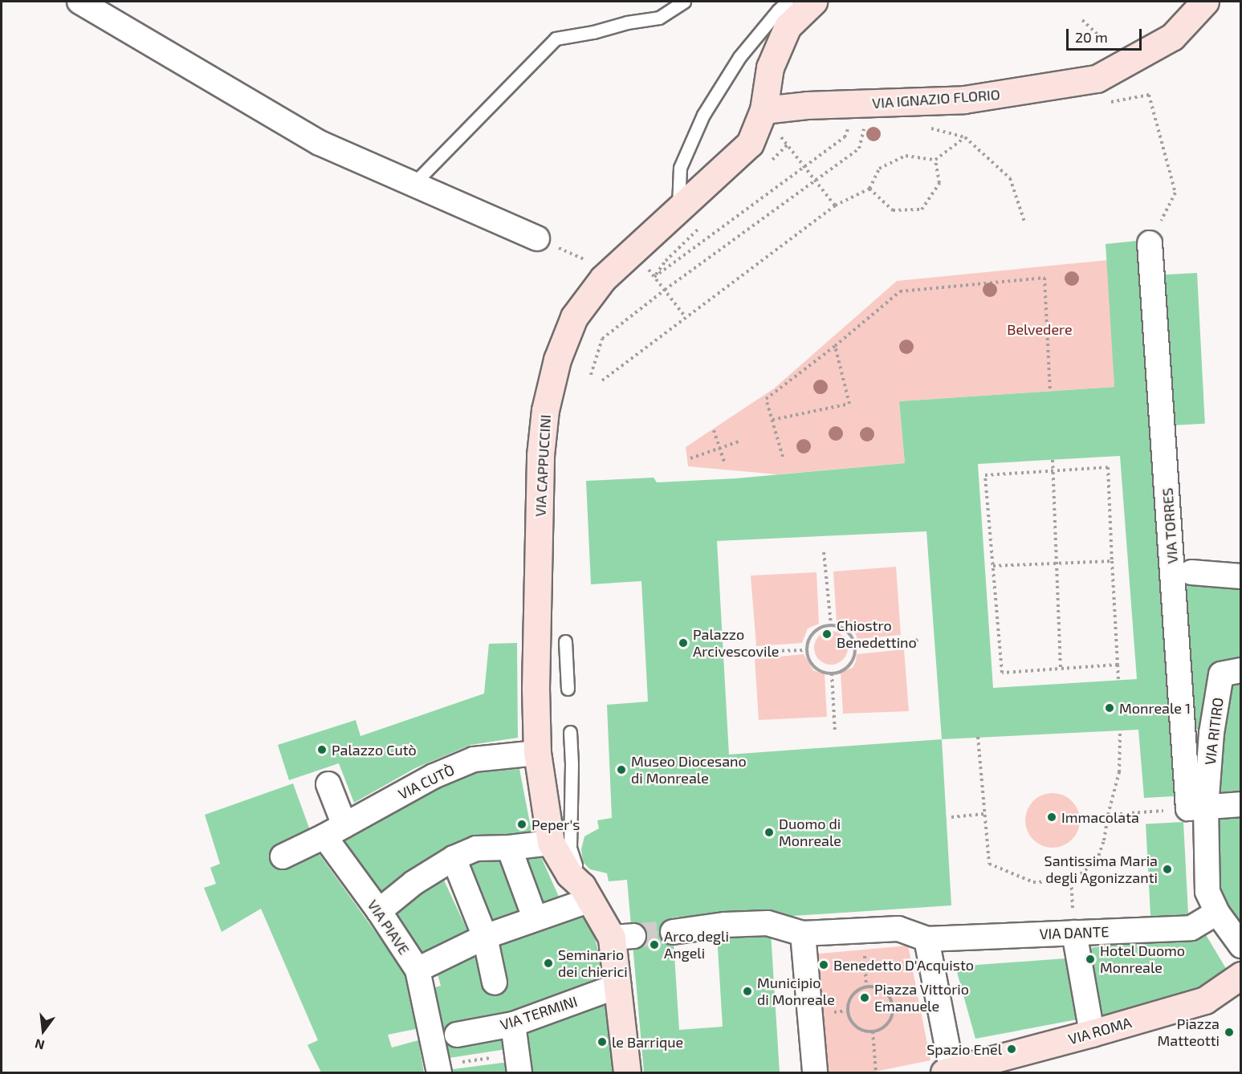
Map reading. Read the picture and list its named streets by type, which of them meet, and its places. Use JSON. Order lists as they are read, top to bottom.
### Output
{
  "streets": {
    "street": [
      "VIA IGNAZIO FLORIO",
      "VIA CAPPUCCINI",
      "VIA TORRES",
      "VIA RITIRO",
      "VIA CUTÒ",
      "VIA PIAVE",
      "VIA DANTE",
      "VIA TERMINI",
      "VIA ROMA"
    ]
  },
  "crossings": [
    ["VIA IGNAZIO FLORIO", "VIA CAPPUCCINI"],
    ["VIA CAPPUCCINI", "VIA CUTÒ"],
    ["VIA TORRES", "VIA RITIRO"],
    ["VIA CUTÒ", "VIA PIAVE"],
    ["VIA PIAVE", "VIA TERMINI"]
  ],
  "parks": ["Belvedere"],
  "places": [
    "Chiostro Benedettino",
    "Palazzo Arcivescovile",
    "Monreale 1",
    "Palazzo Cutò",
    "Museo Diocesano di Monreale",
    "Immacolata",
    "Peper's",
    "Duomo di Monreale",
    "Santissima Maria degli Agonizzanti",
    "Arco degli Angeli",
    "Hotel Duomo Monreale",
    "Seminario dei chierici",
    "Benedetto D'Acquisto",
    "Municipio di Monreale",
    "Piazza Vittorio Emanuele",
    "Piazza Matteotti",
    "le Barrique",
    "Spazio Enel"
  ],
  "scale_bar": "20 m",
  "north": "bottom"
}
